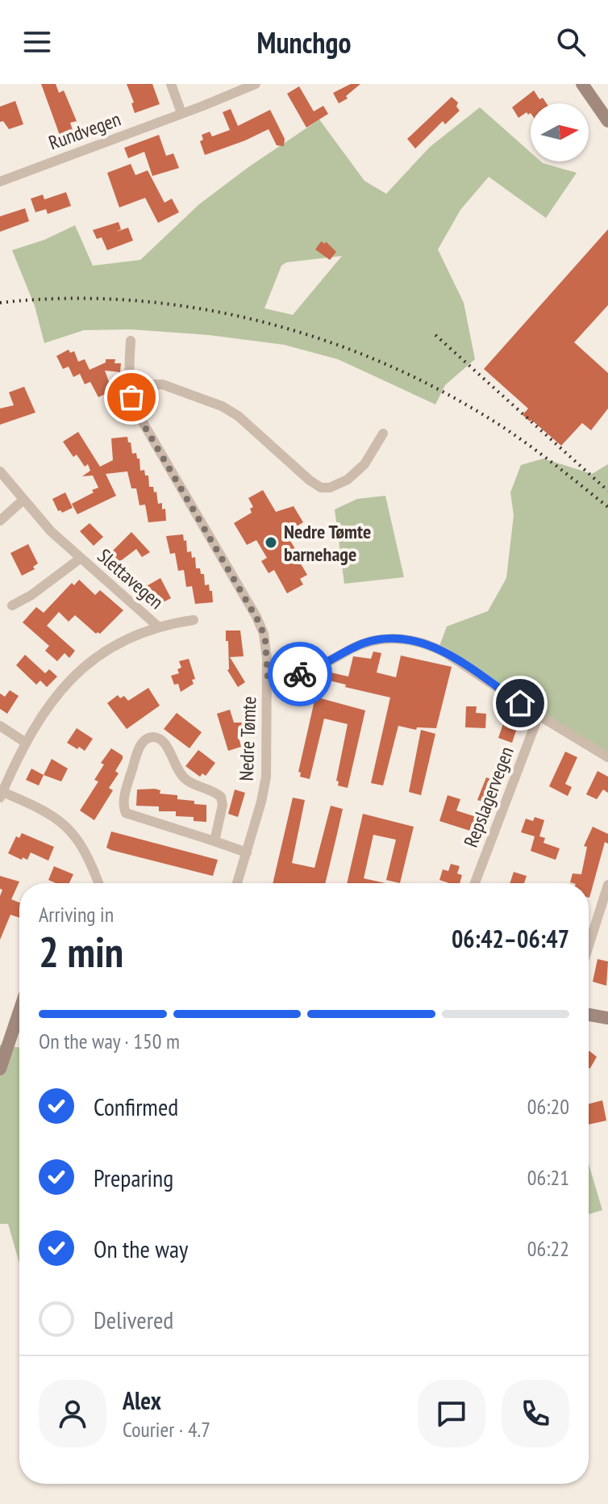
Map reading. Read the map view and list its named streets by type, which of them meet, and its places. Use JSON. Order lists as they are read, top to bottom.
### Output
{
  "streets": {
    "street": [
      "Rundvegen",
      "Slettavegen",
      "Nedre Tømte",
      "Repslagervegen"
    ]
  },
  "places": ["Nedre Tømte barnehage"],
  "north": "right",
  "page": {
    "header": "Munchgo",
    "heading": ["2 min", "Arriving in", "06:42–06:47"],
    "panel": ["Alex", "Courier · 4.7"],
    "bar": "On the way · 150 m",
    "list": [
      ["Confirmed", "06:20"],
      ["Preparing", "06:21"],
      ["On the way", "06:22"],
      "Delivered"
    ]
  }
}
